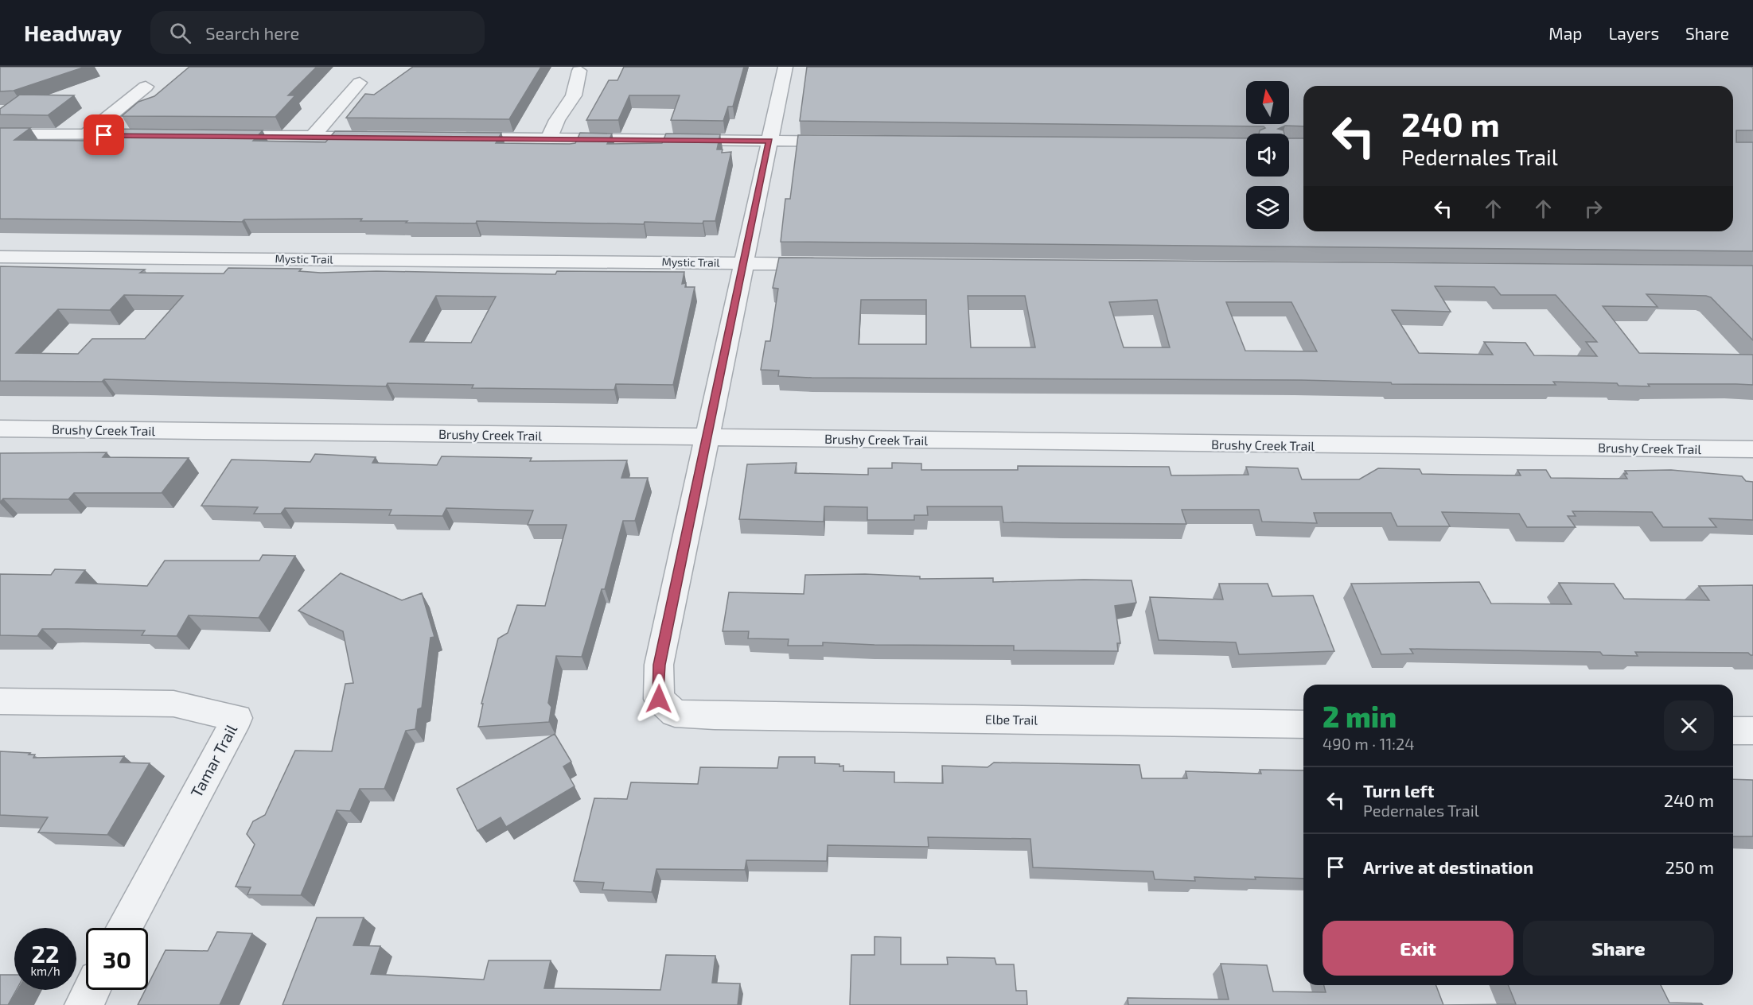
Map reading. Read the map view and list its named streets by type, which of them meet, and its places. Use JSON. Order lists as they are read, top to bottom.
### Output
{
  "streets": {
    "street": [
      "Mystic Trail",
      "Brushy Creek Trail",
      "Elbe Trail",
      "Tamar Trail"
    ]
  },
  "crossings": [
    ["Mystic Trail", "Elbe Trail"],
    ["Brushy Creek Trail", "Elbe Trail"]
  ],
  "north": "top",
  "page": {
    "header": "Headway",
    "search": "Search here",
    "nav": ["Map", "Layers", "Share"],
    "turn": ["240 m", "Pedernales Trail"],
    "heading": ["2 min", "490 m · 11:24"],
    "list": [
      {
        "name": "Turn left",
        "note": "Pedernales Trail",
        "value": "240 m"
      },
      {
        "name": "Arrive at destination",
        "value": "250 m"
      }
    ],
    "buttons": ["Exit", "Share"],
    "speed": "22 km/h",
    "limit": "30"
  }
}
